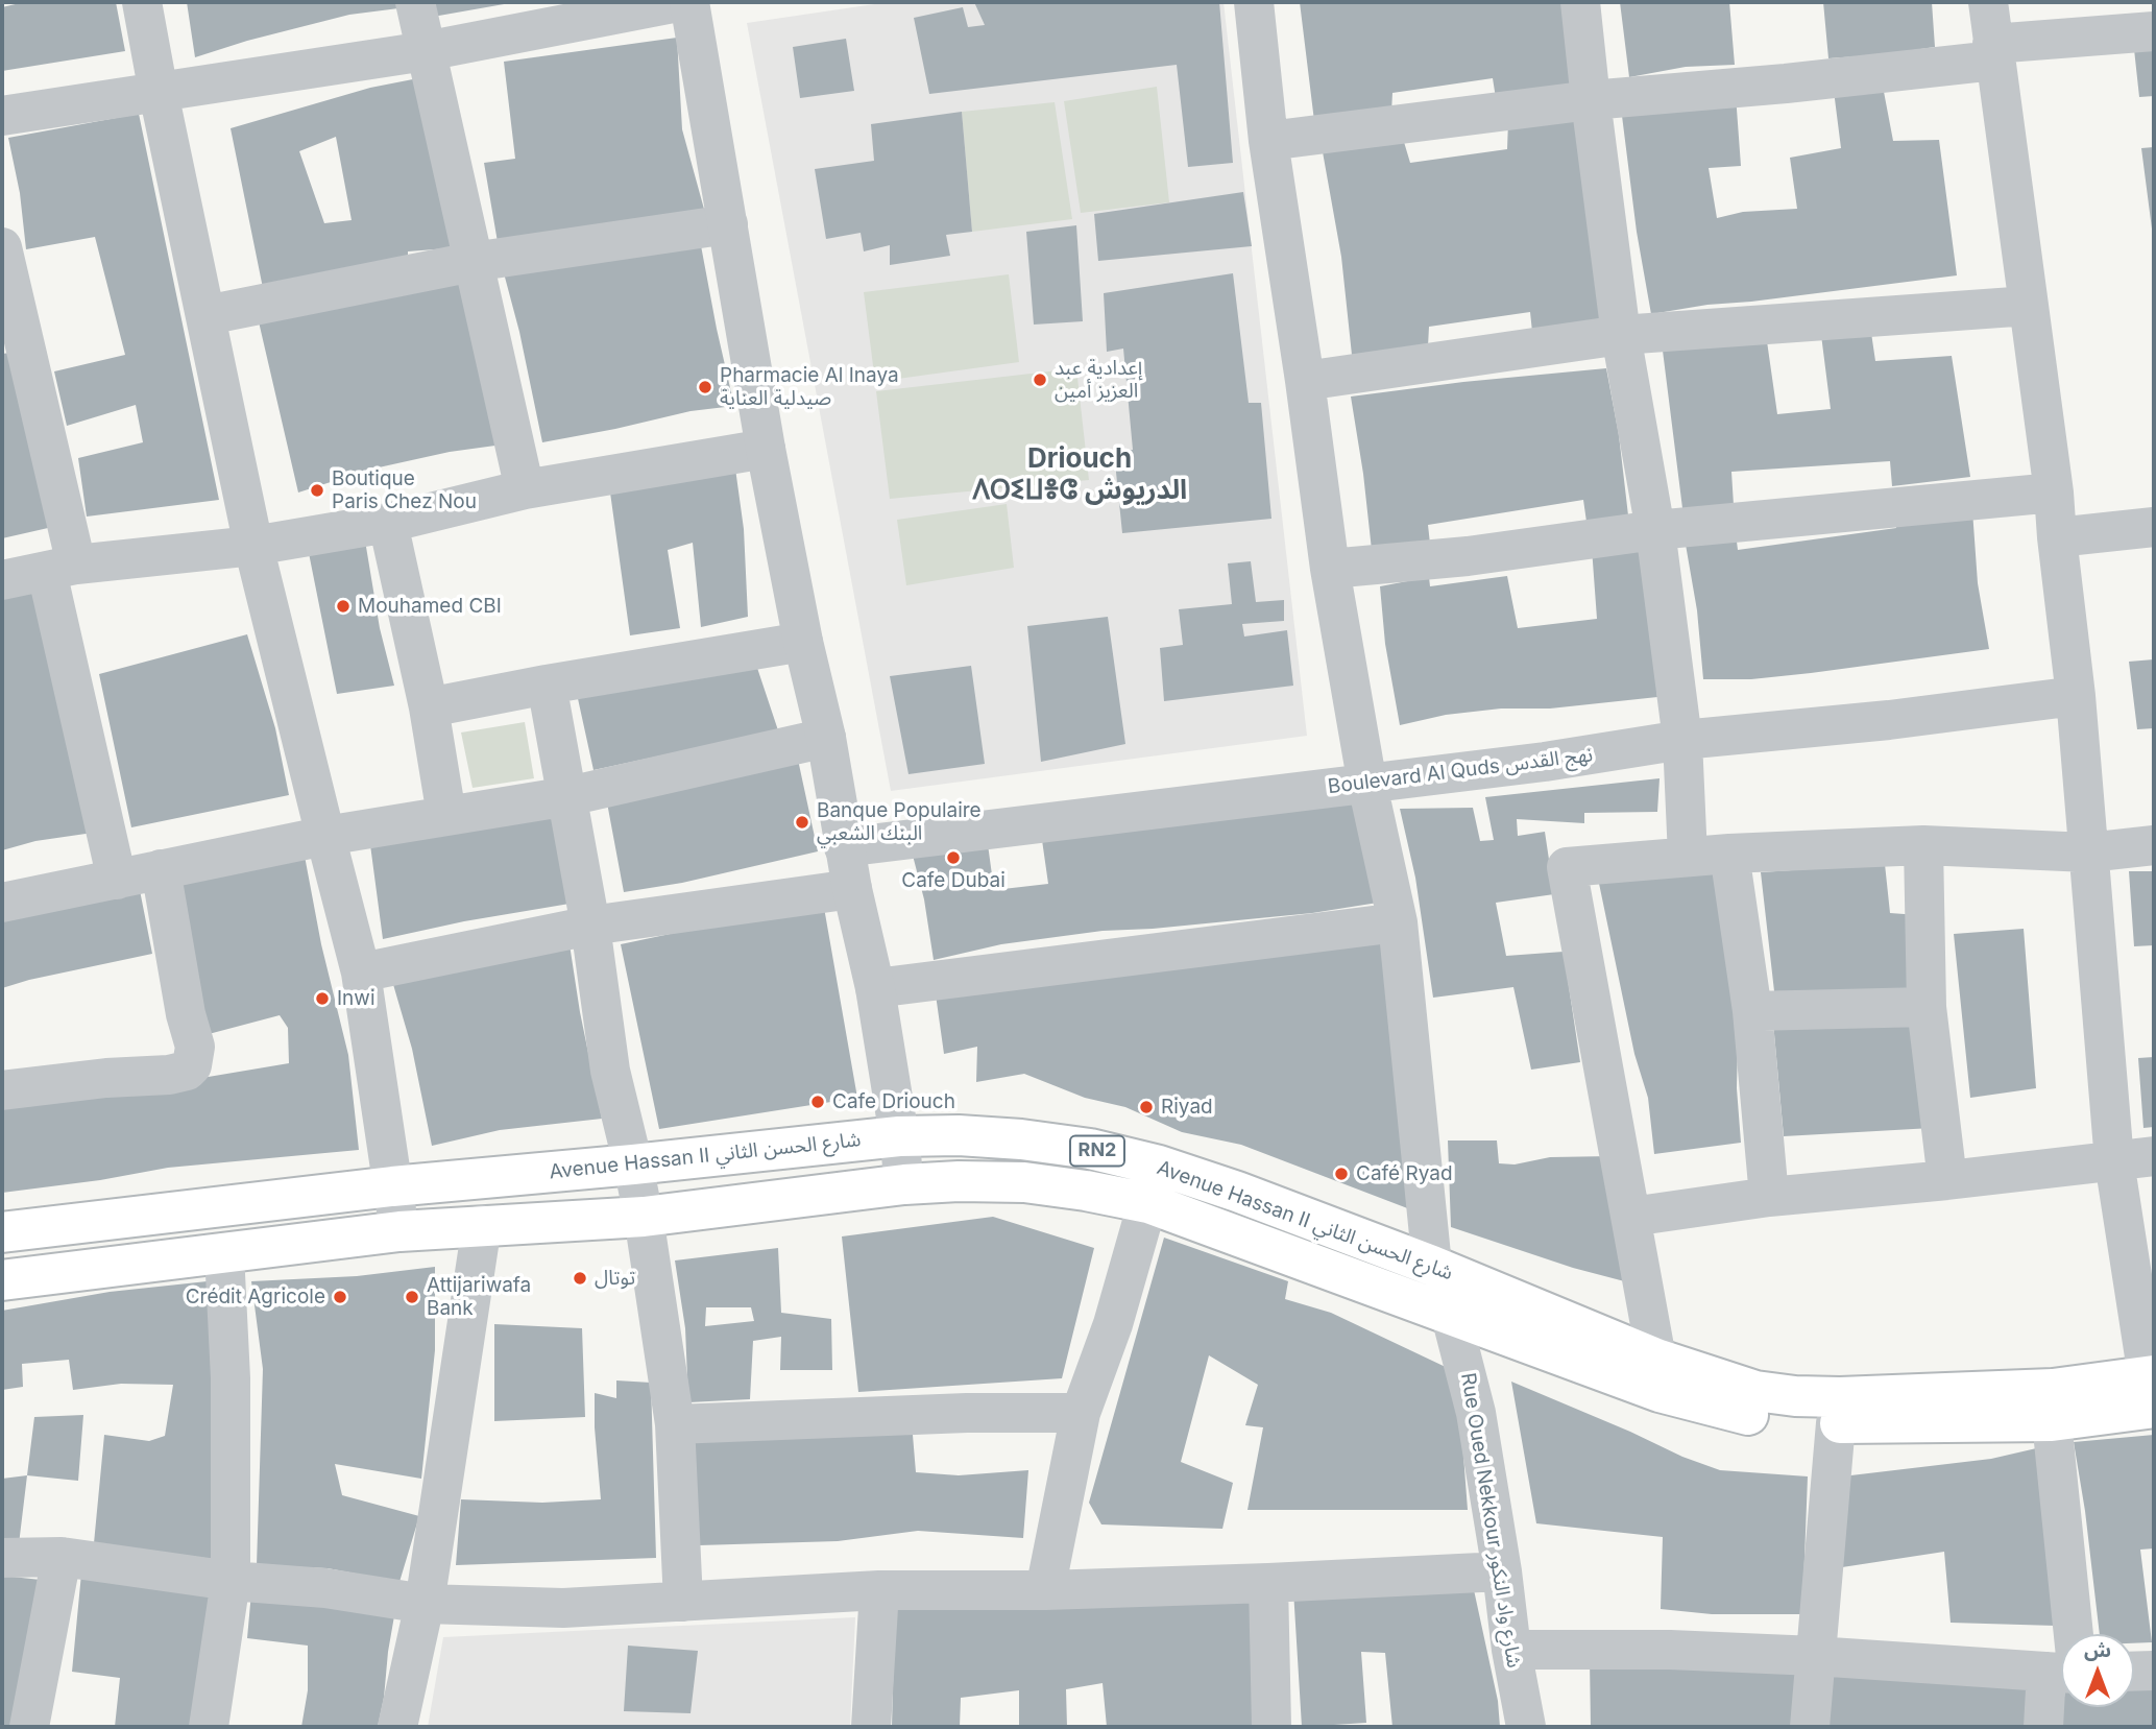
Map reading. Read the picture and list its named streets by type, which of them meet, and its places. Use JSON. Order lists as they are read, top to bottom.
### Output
{
  "streets": {
    "main road": ["RN2", "Avenue Hassan II شارع الحسن الثاني"],
    "street": ["Boulevard Al Quds نهج القدس", "Rue Oued Nekkour شارع واد النکور"]
  },
  "crossings": [
    ["Boulevard Al Quds نهج القدس", "Rue Oued Nekkour شارع واد النکور"],
    ["Avenue Hassan II شارع الحسن الثاني", "Rue Oued Nekkour شارع واد النکور"]
  ],
  "districts": ["Driouch ⴷⵔⵉⵡⴻⵛ الدريوش"],
  "places": [
    "إعدادية عبد العزيز أمين",
    "Pharmacie Al Inaya صيدلية العناية",
    "Boutique Paris Chez Nou",
    "Mouhamed CBI",
    "Banque Populaire البنك الشعبي",
    "Cafe Dubai",
    "Inwi",
    "Cafe Driouch",
    "Riyad",
    "Café Ryad",
    "توتال",
    "Crédit Agricole",
    "Attijariwafa Bank"
  ],
  "north": "top"
}
